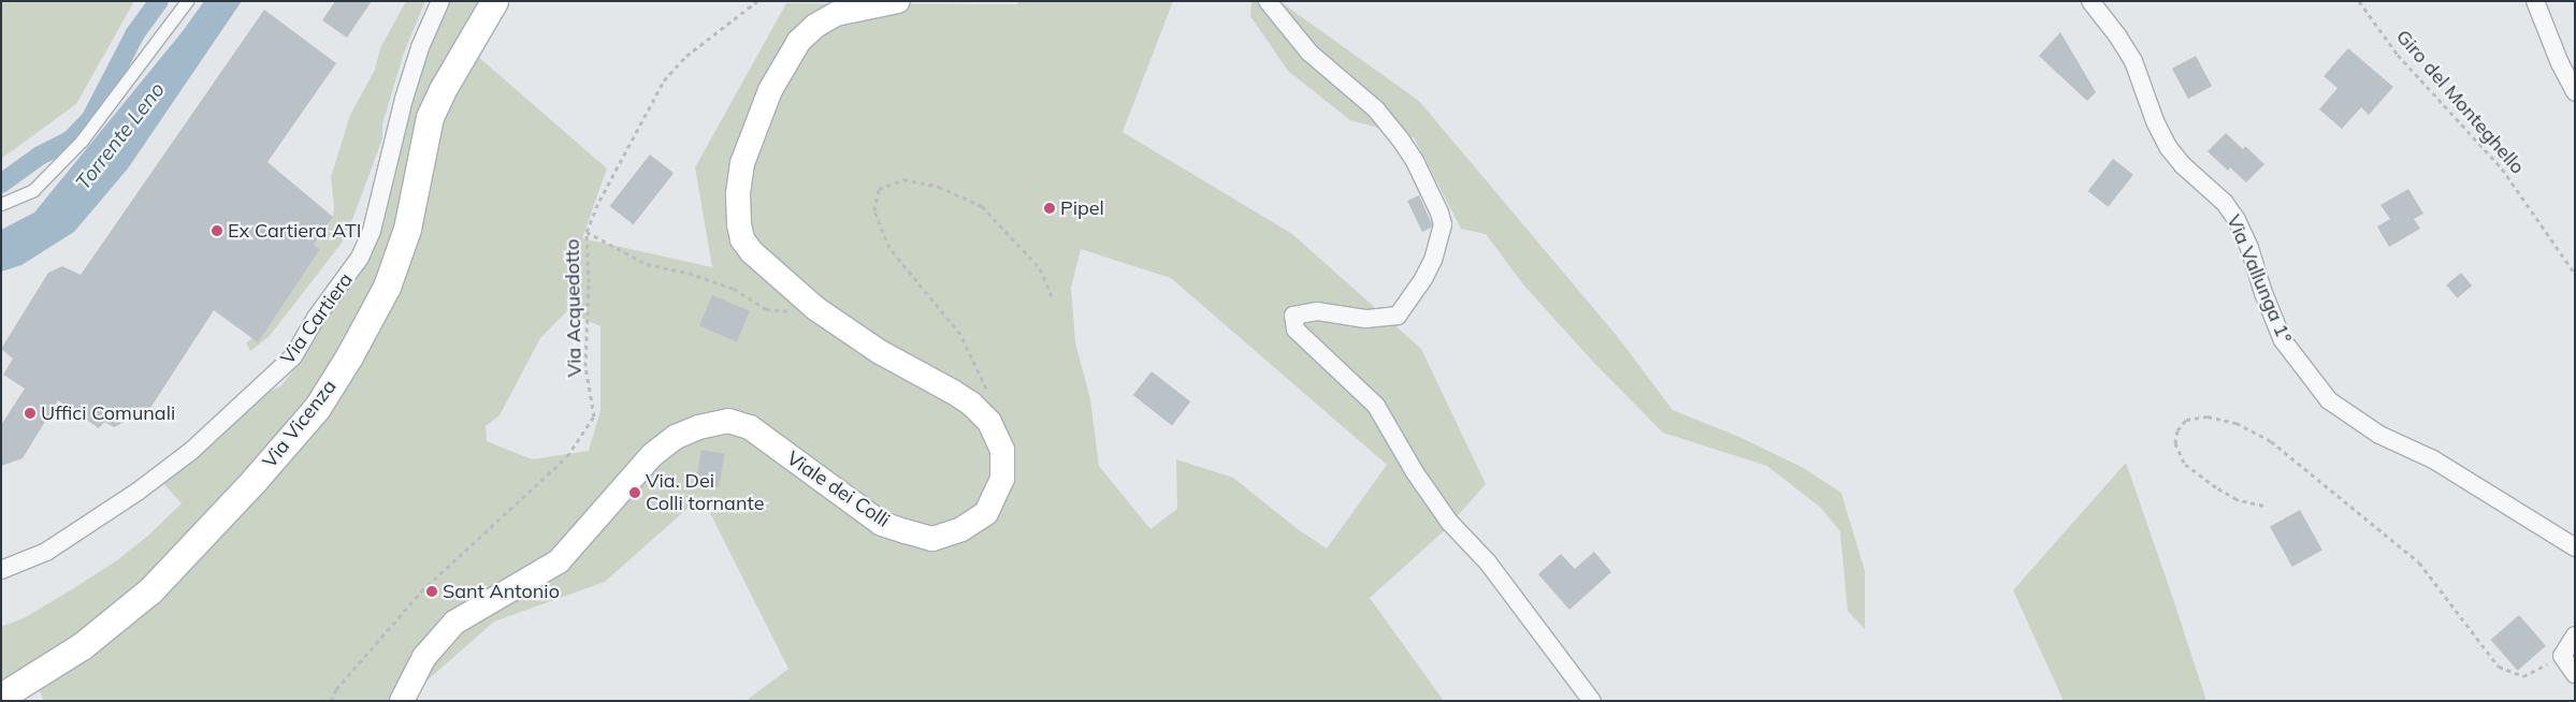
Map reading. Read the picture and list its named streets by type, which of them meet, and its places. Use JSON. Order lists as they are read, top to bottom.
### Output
{
  "streets": {
    "main road": ["Via Vicenza", "Viale dei Colli"],
    "street": ["Via Vallunga 1°", "Via Cartiera"],
    "path": ["Giro del Monteghello", "Via Acquedotto"]
  },
  "water": ["Torrente Leno"],
  "places": [
    "Pipel",
    "Ex Cartiera ATI",
    "Uffici Comunali",
    "Via. Dei Colli tornante",
    "Sant Antonio"
  ]
}
